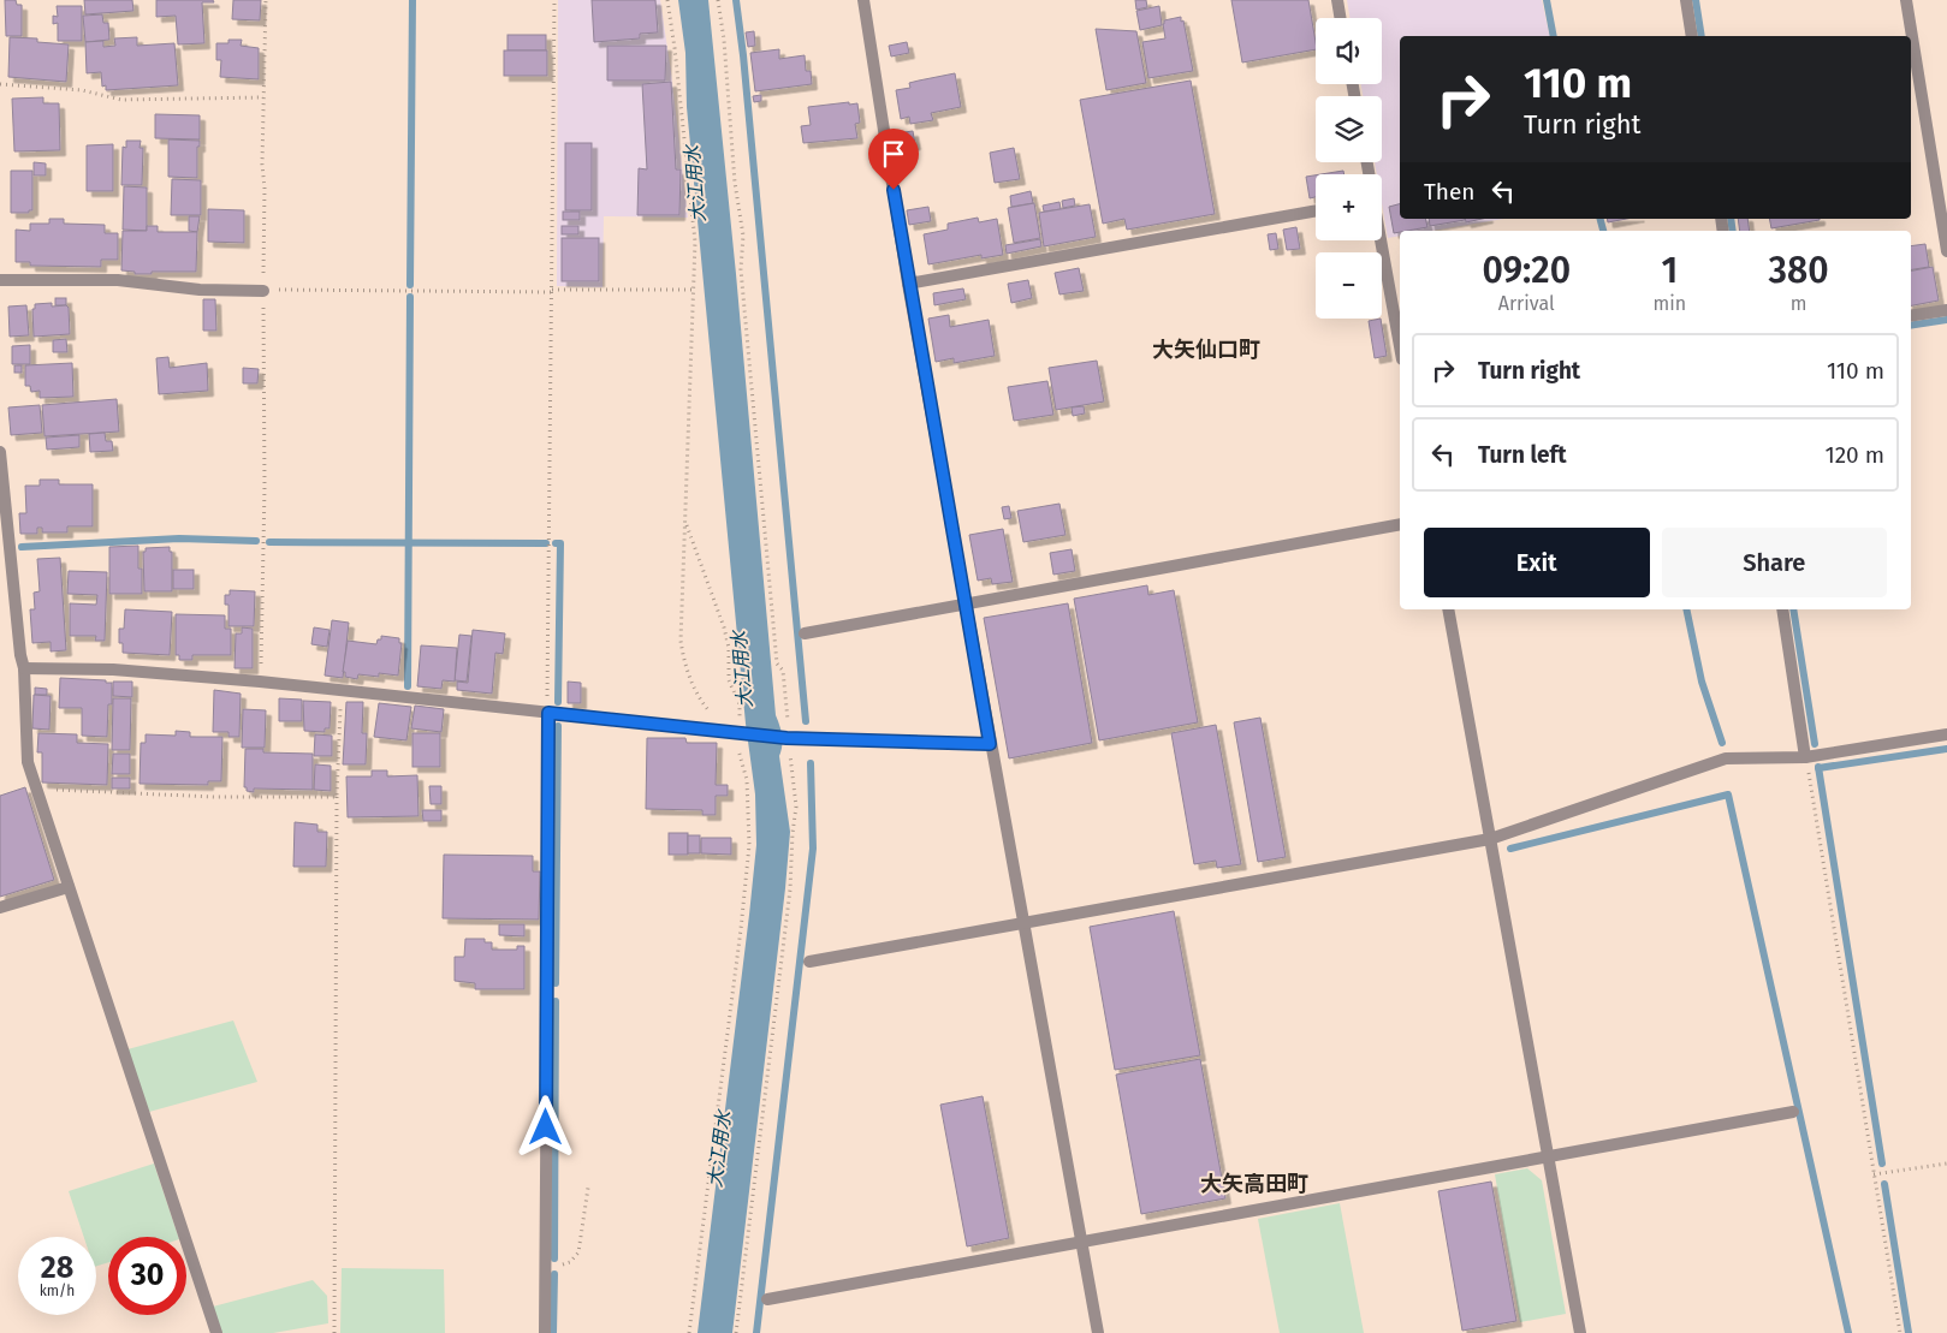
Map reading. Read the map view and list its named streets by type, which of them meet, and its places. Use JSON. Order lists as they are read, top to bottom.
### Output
{
  "districts": ["大矢仙口町", "大矢高田町"],
  "water": ["大江用水"],
  "page": {
    "map_buttons": ["+", "−"],
    "turn": ["110 m", "Turn right"],
    "then": "Then",
    "eta": [
      "09:20",
      "Arrival",
      "1",
      "min",
      "380",
      "m"
    ],
    "list": [
      {
        "name": "Turn right",
        "value": "110 m"
      },
      {
        "name": "Turn left",
        "value": "120 m"
      }
    ],
    "buttons": ["Exit", "Share"],
    "speed": "28 km/h",
    "limit": "30"
  }
}
